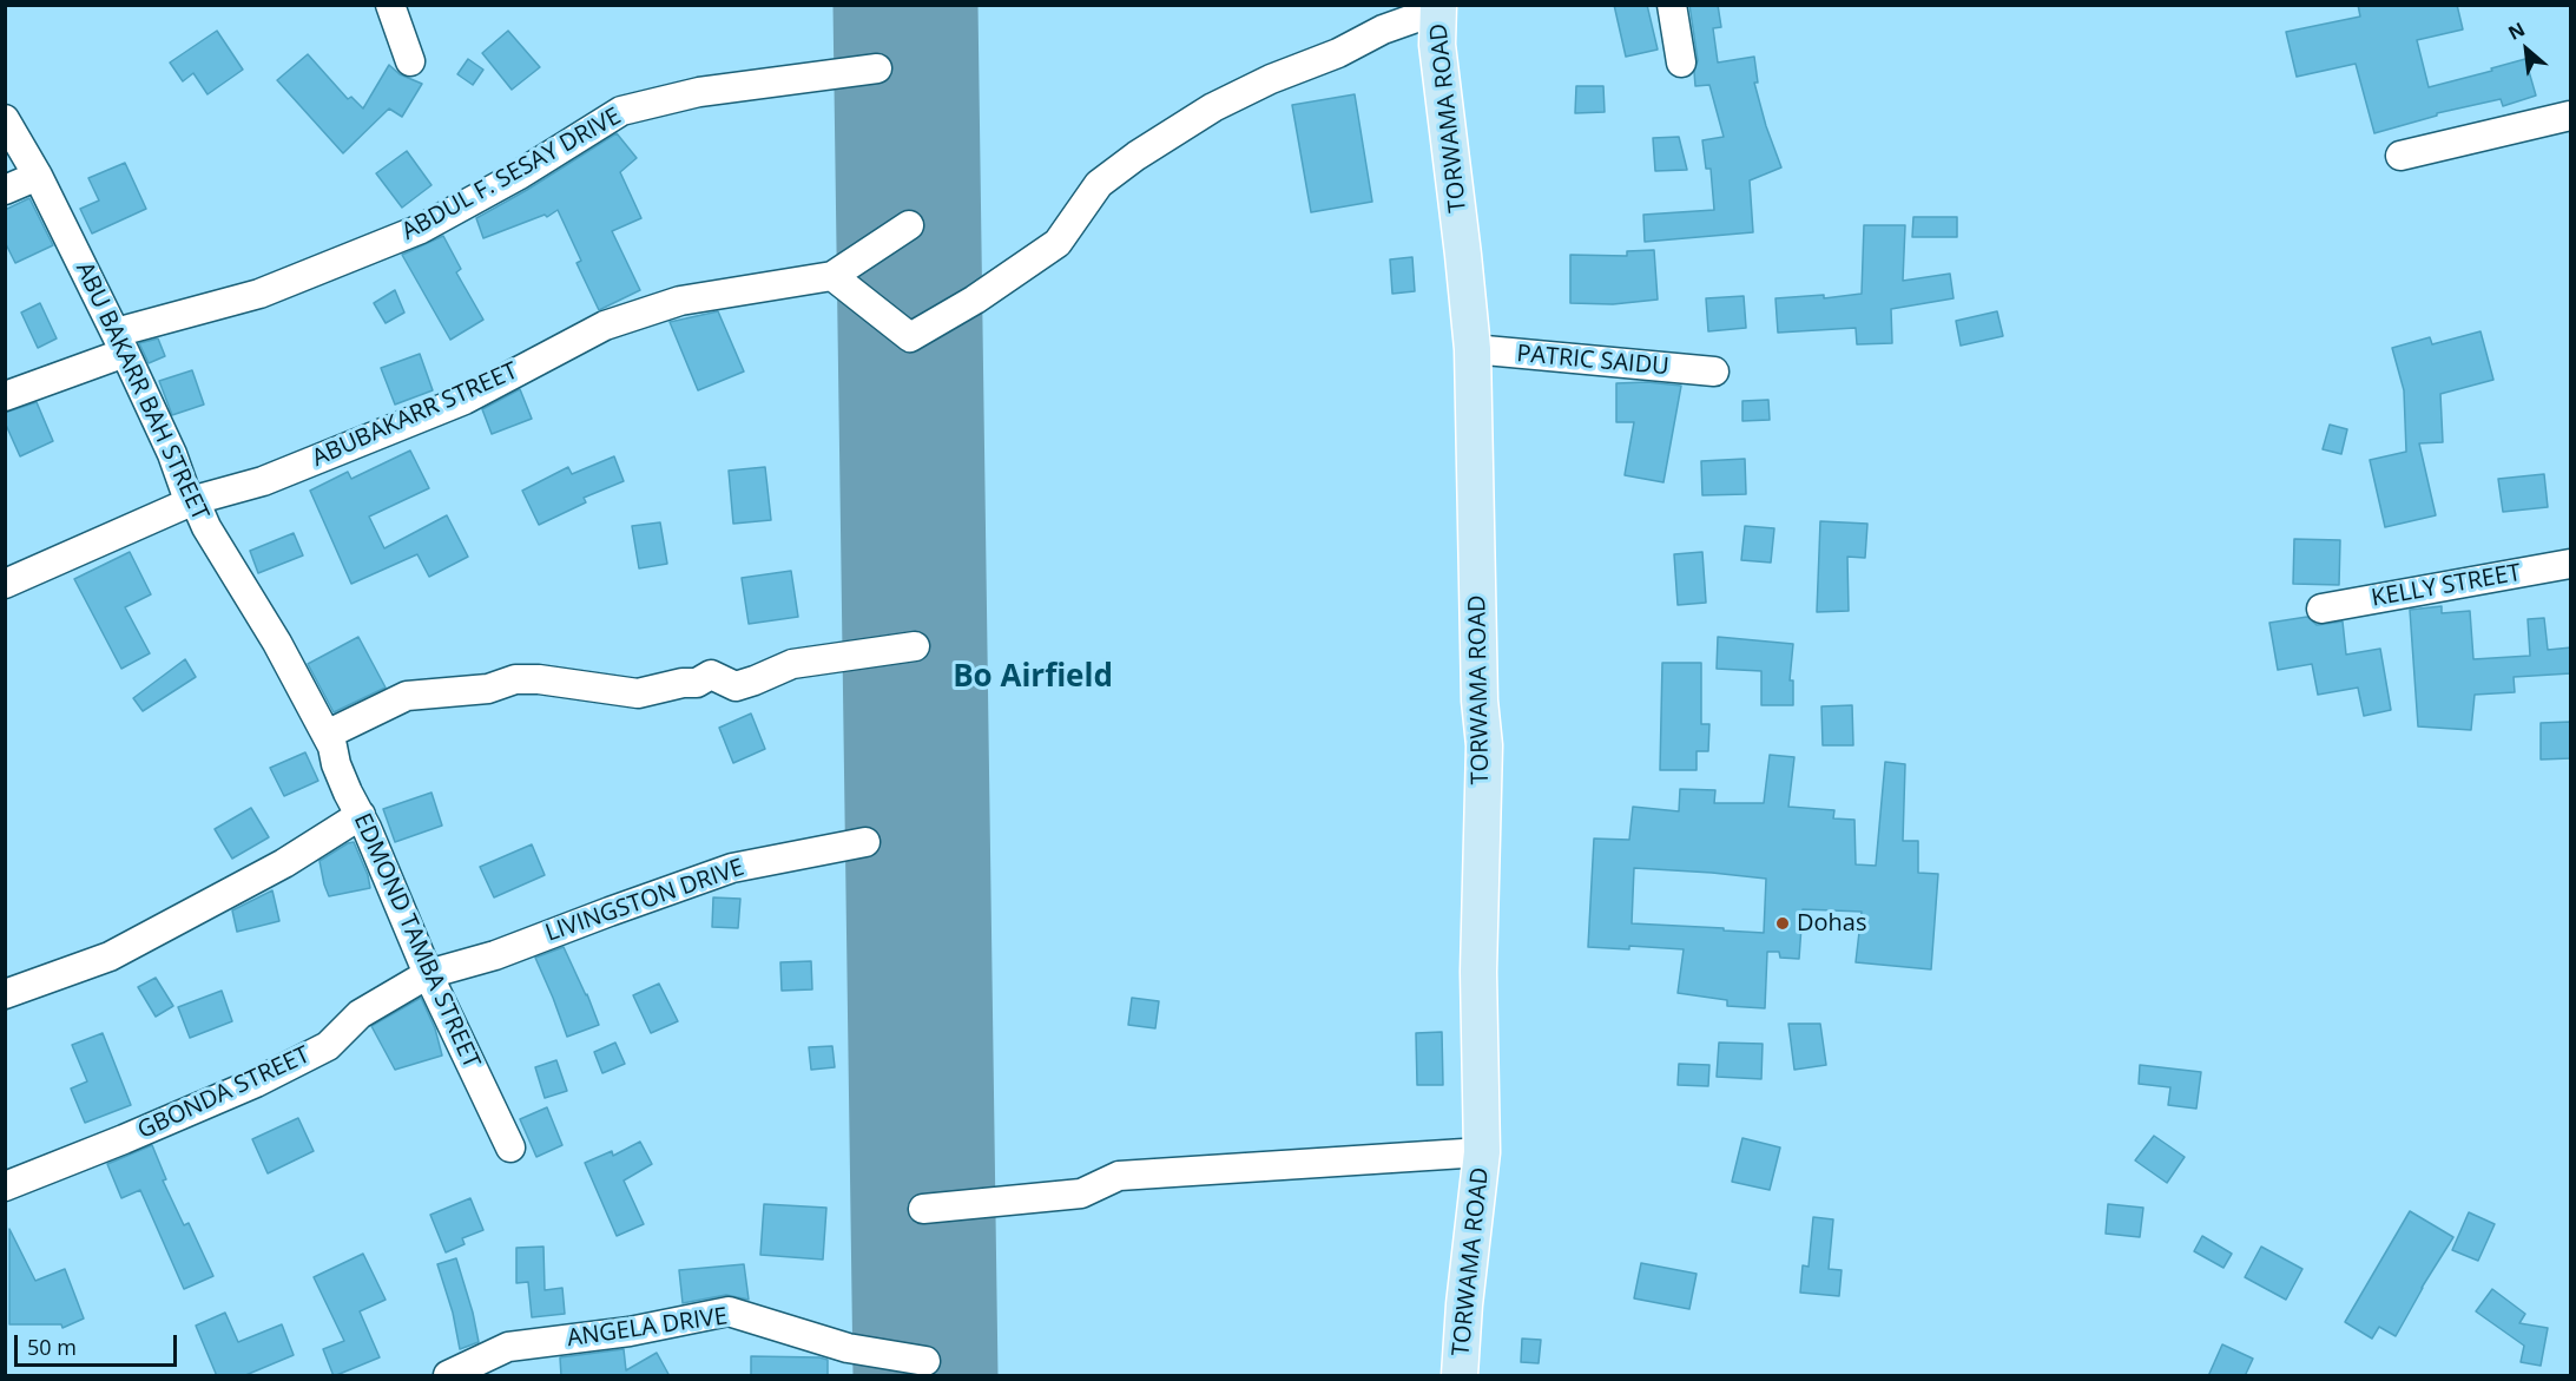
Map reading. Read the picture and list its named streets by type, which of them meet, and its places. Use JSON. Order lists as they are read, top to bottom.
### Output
{
  "streets": {
    "main road": ["TORWAMA ROAD"],
    "street": [
      "ABDUL F. SESAY DRIVE",
      "PATRIC SAIDU",
      "ABU BAKARR BAH STREET",
      "ABUBAKARR STREET",
      "KELLY STREET",
      "LIVINGSTON DRIVE",
      "EDMOND TAMBA STREET",
      "GBONDA STREET",
      "ANGELA DRIVE"
    ]
  },
  "crossings": [
    ["TORWAMA ROAD", "PATRIC SAIDU"],
    ["ABDUL F. SESAY DRIVE", "ABU BAKARR BAH STREET"],
    ["ABU BAKARR BAH STREET", "ABUBAKARR STREET"],
    ["ABU BAKARR BAH STREET", "EDMOND TAMBA STREET"],
    ["LIVINGSTON DRIVE", "EDMOND TAMBA STREET"],
    ["LIVINGSTON DRIVE", "GBONDA STREET"],
    ["EDMOND TAMBA STREET", "GBONDA STREET"]
  ],
  "districts": ["Bo Airfield"],
  "places": ["Dohas"],
  "scale_bar": "50 m",
  "north": "top left"
}
